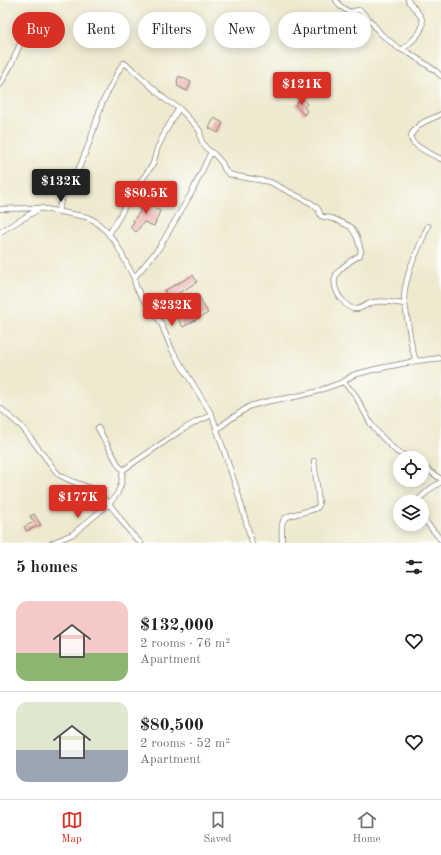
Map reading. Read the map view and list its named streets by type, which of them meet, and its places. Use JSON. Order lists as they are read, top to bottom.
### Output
{
  "page": {
    "chip": [
      "Buy",
      "Rent",
      "Filters",
      "New",
      "Apartment"
    ],
    "price": [
      "$121K",
      "$132K",
      "$80.5K",
      "$232K",
      "$177K"
    ],
    "heading": "5 homes",
    "list": [
      {
        "name": "$132,000",
        "note": "2 rooms · 76 m² · Apartment"
      },
      {
        "name": "$80,500",
        "note": "2 rooms · 52 m² · Apartment"
      }
    ],
    "tabs": ["Map", "Saved", "Home"]
  }
}
